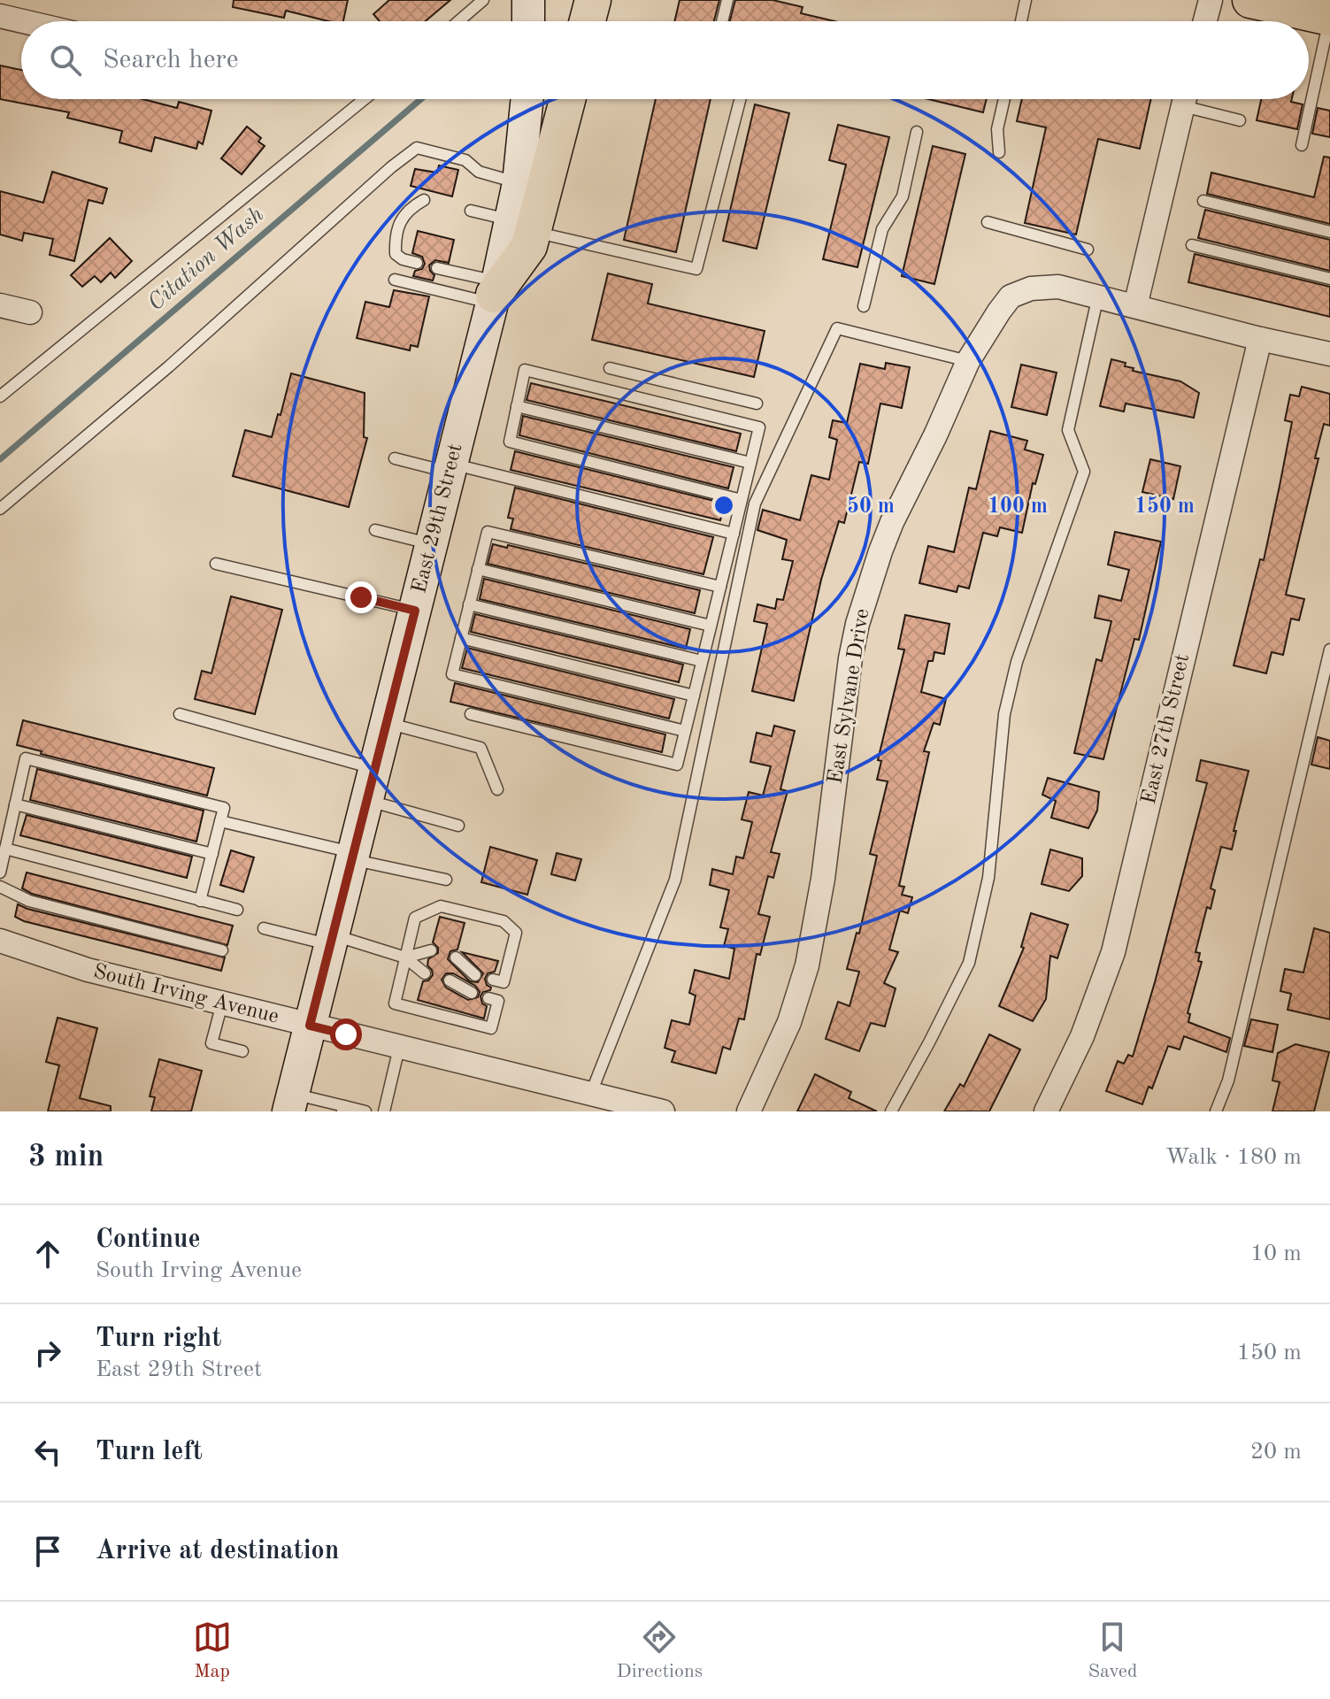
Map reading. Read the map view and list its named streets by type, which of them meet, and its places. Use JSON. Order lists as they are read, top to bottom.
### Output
{
  "streets": {
    "street": [
      "East 29th Street",
      "East Sylvane Drive",
      "East 27th Street",
      "South Irving Avenue"
    ]
  },
  "crossings": [
    ["East 29th Street", "South Irving Avenue"]
  ],
  "water": ["Citation Wash"],
  "page": {
    "search": "Search here",
    "heading": ["3 min", "Walk · 180 m"],
    "list": [
      ["Continue", "South Irving Avenue", "10 m"],
      ["Turn right", "East 29th Street", "150 m"],
      ["Turn left", "20 m"],
      "Arrive at destination"
    ],
    "nav": ["Map", "Directions", "Saved"]
  },
  "rings": ["50 m", "100 m", "150 m"]
}
